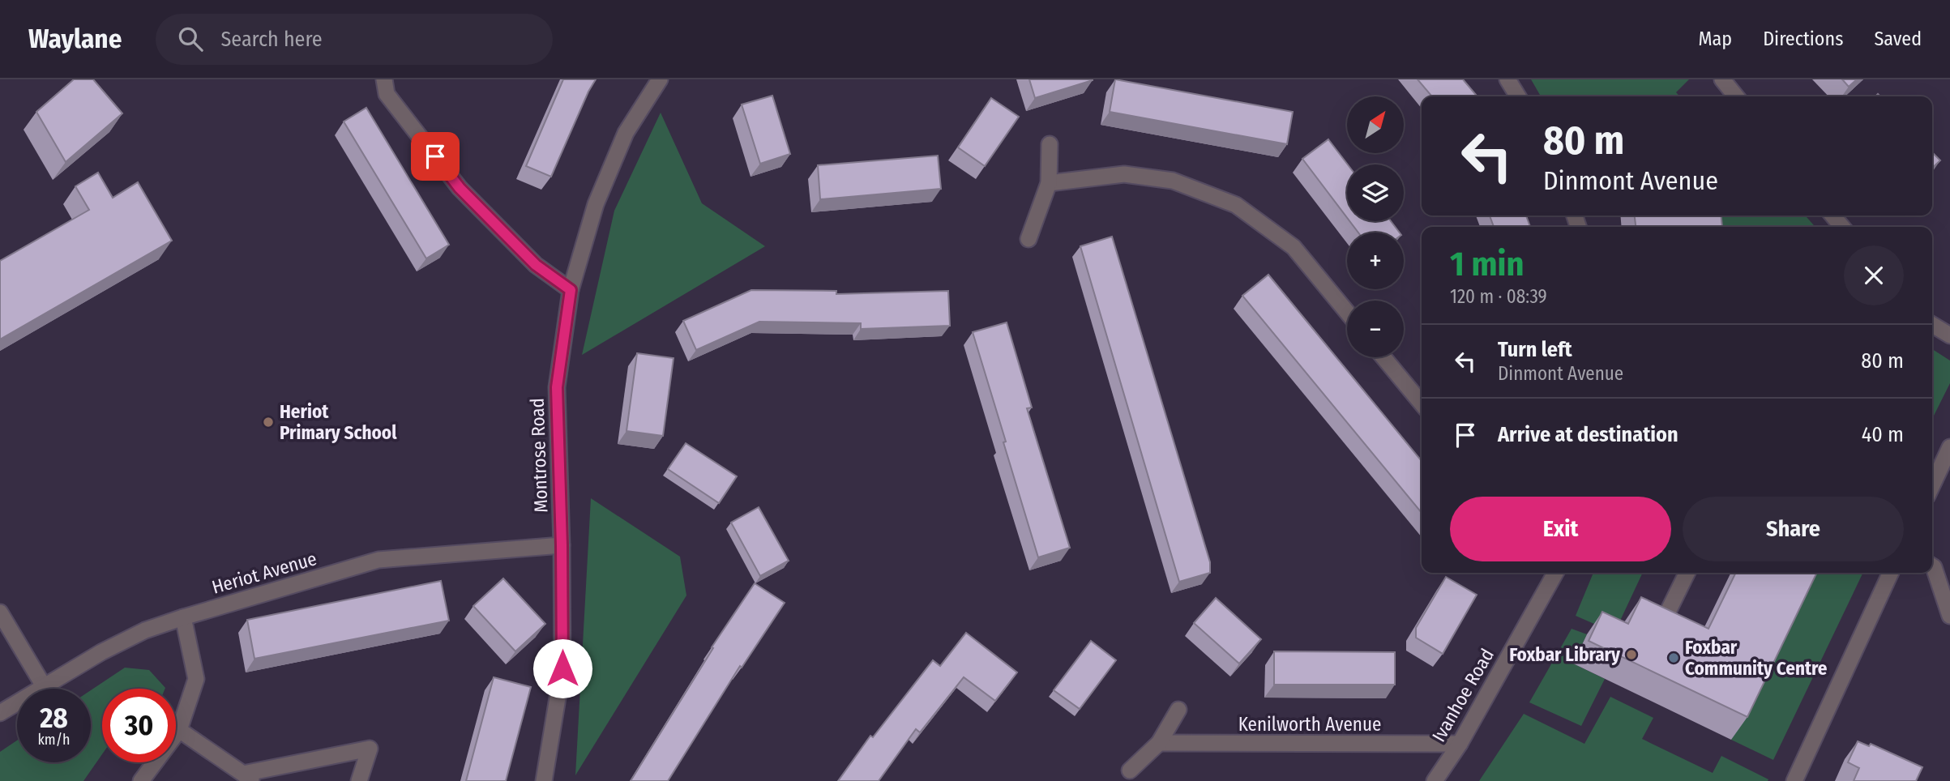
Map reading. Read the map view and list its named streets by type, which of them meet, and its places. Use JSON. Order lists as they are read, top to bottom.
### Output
{
  "streets": {
    "street": [
      "Montrose Road",
      "Heriot Avenue",
      "Ivanhoe Road",
      "Kenilworth Avenue"
    ]
  },
  "crossings": [
    ["Montrose Road", "Heriot Avenue"],
    ["Ivanhoe Road", "Kenilworth Avenue"]
  ],
  "places": ["Heriot Primary School", "Foxbar Library", "Foxbar Community Centre"],
  "north": "top right",
  "page": {
    "header": "Waylane",
    "search": "Search here",
    "nav": ["Map", "Directions", "Saved"],
    "map_buttons": ["+", "−"],
    "turn": ["80 m", "Dinmont Avenue"],
    "heading": ["1 min", "120 m · 08:39"],
    "list": [
      {
        "name": "Turn left",
        "note": "Dinmont Avenue",
        "value": "80 m"
      },
      {
        "name": "Arrive at destination",
        "value": "40 m"
      }
    ],
    "buttons": ["Exit", "Share"],
    "speed": "28 km/h",
    "limit": "30"
  }
}
